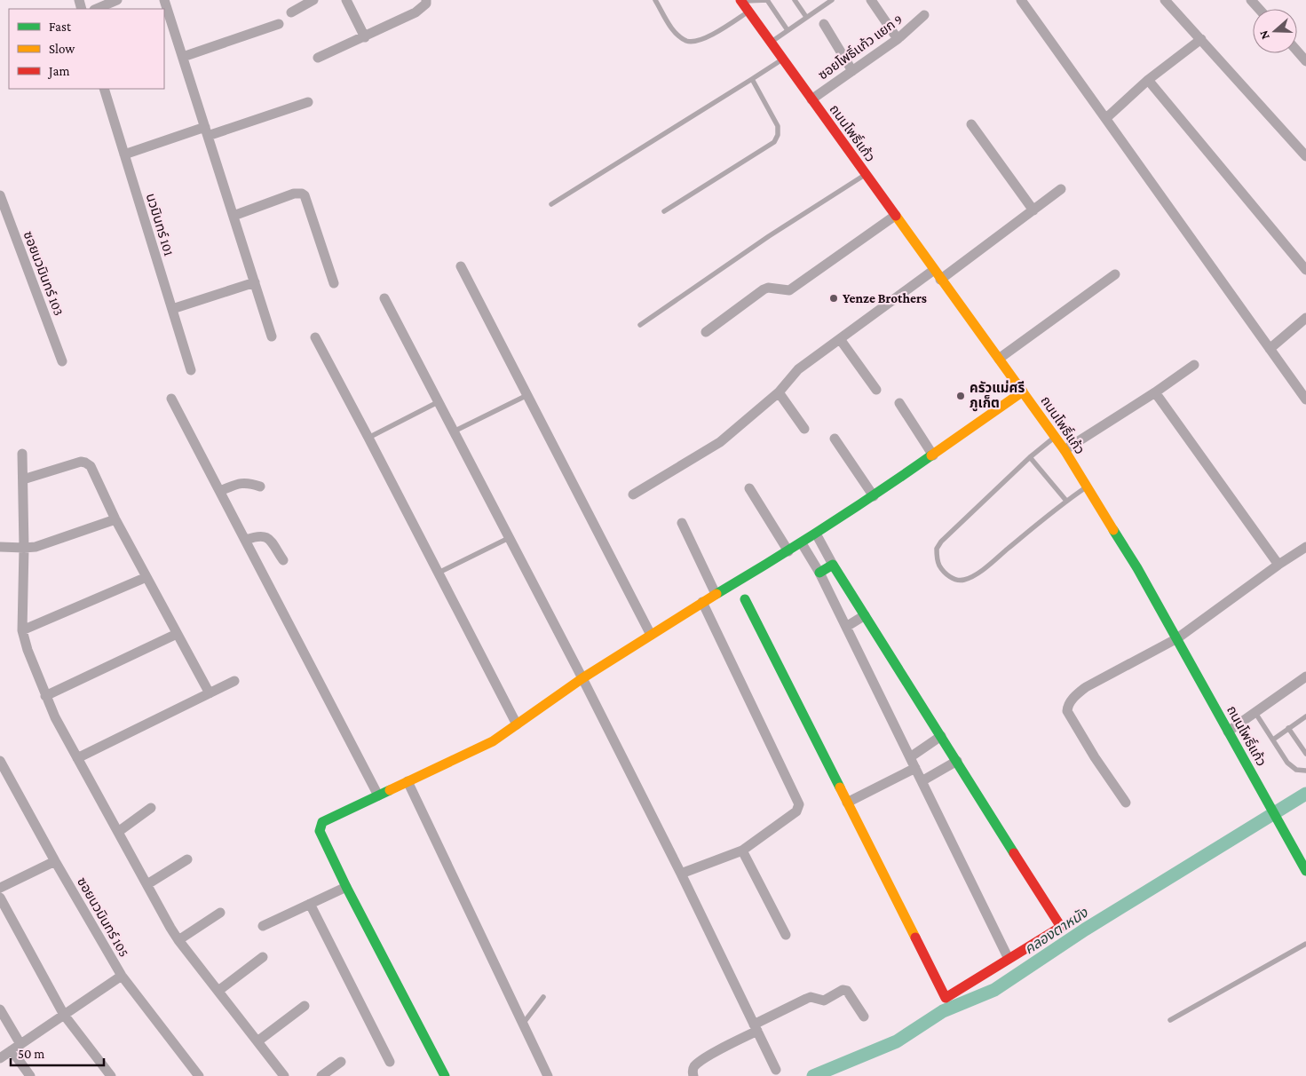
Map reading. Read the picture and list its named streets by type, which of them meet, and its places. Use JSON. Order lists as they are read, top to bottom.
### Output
{
  "streets": {
    "street": [
      "ซอยโพธิ์เเก้ว แยก 9",
      "ถนนโพธิ์แก้ว",
      "นวมินทร์ 101",
      "ซอยนวมินทร์ 103",
      "ซอยนวมินทร์ 105"
    ]
  },
  "crossings": [
    ["ซอยโพธิ์เเก้ว แยก 9", "ถนนโพธิ์แก้ว"]
  ],
  "water": ["คลองตาหนัง"],
  "places": ["Yenze Brothers", "ครัวแม่ศรี ภูเก็ต"],
  "legend": ["Fast", "Slow", "Jam"],
  "scale_bar": "50 m",
  "north": "left"
}
